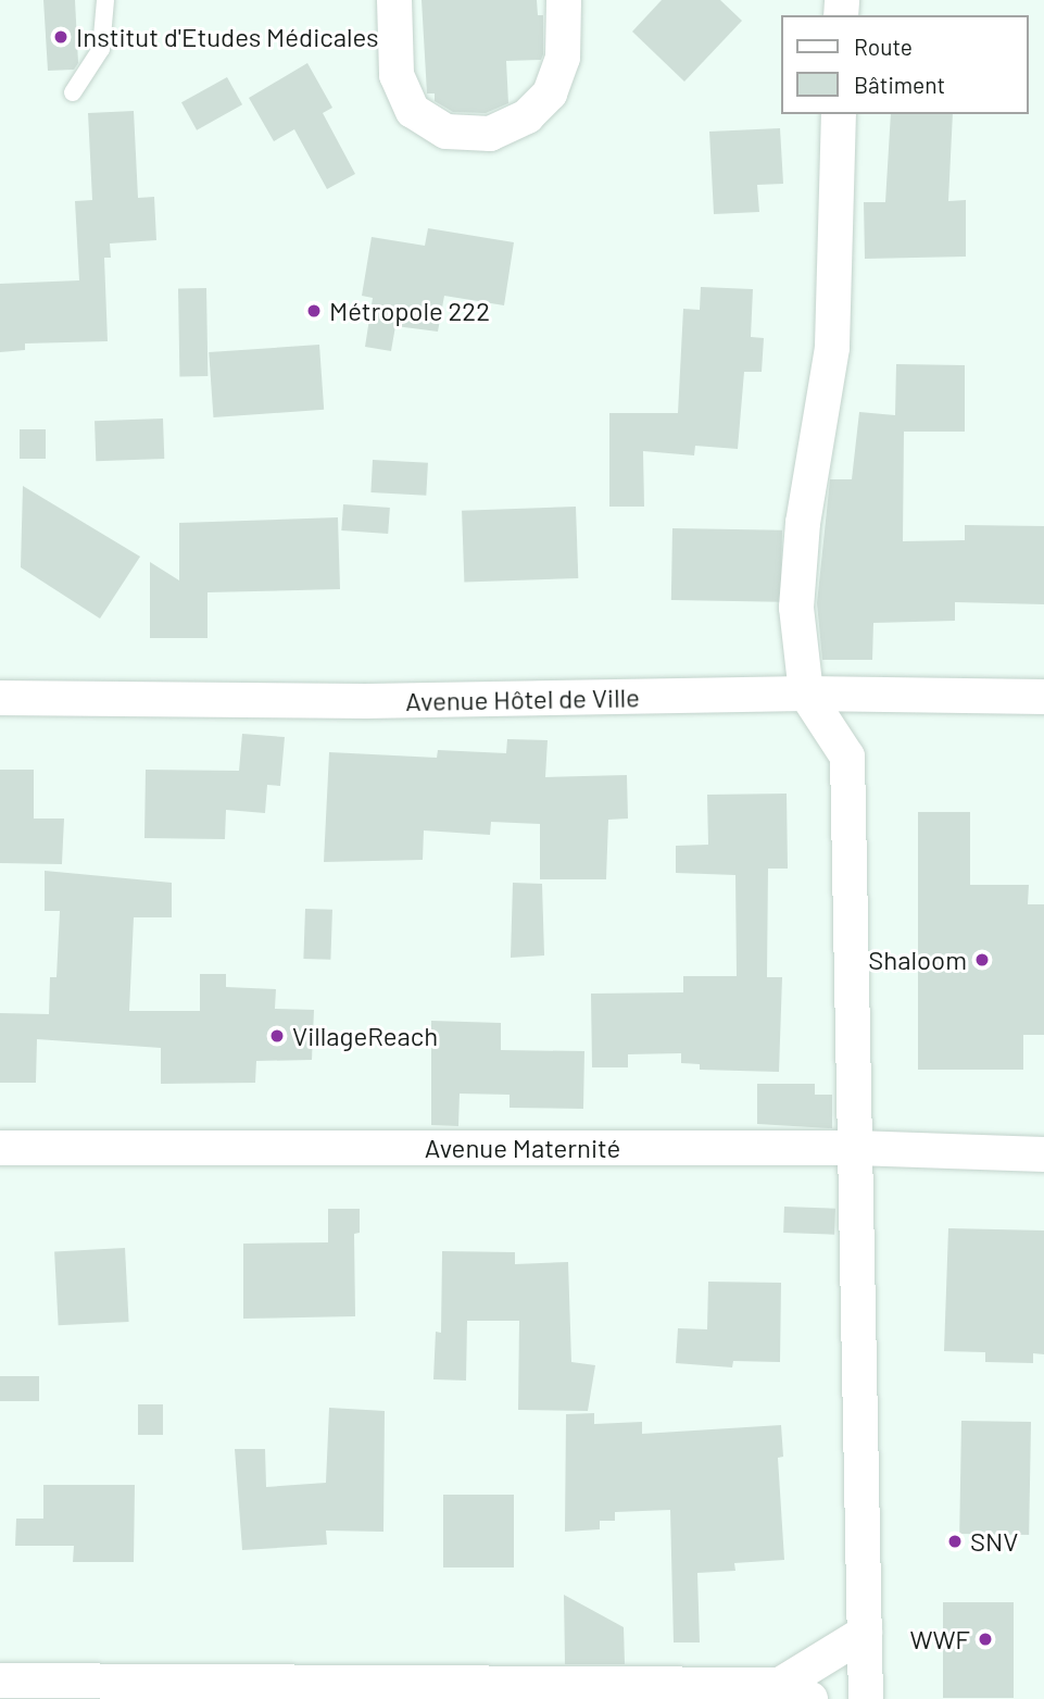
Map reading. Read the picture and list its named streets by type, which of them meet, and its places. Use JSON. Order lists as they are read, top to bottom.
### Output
{
  "streets": {
    "street": ["Avenue Hôtel de Ville", "Avenue Maternité"]
  },
  "places": [
    "Institut d'Etudes Médicales",
    "Métropole 222",
    "Shaloom",
    "VillageReach",
    "SNV",
    "WWF"
  ],
  "legend": ["Route", "Bâtiment"]
}
